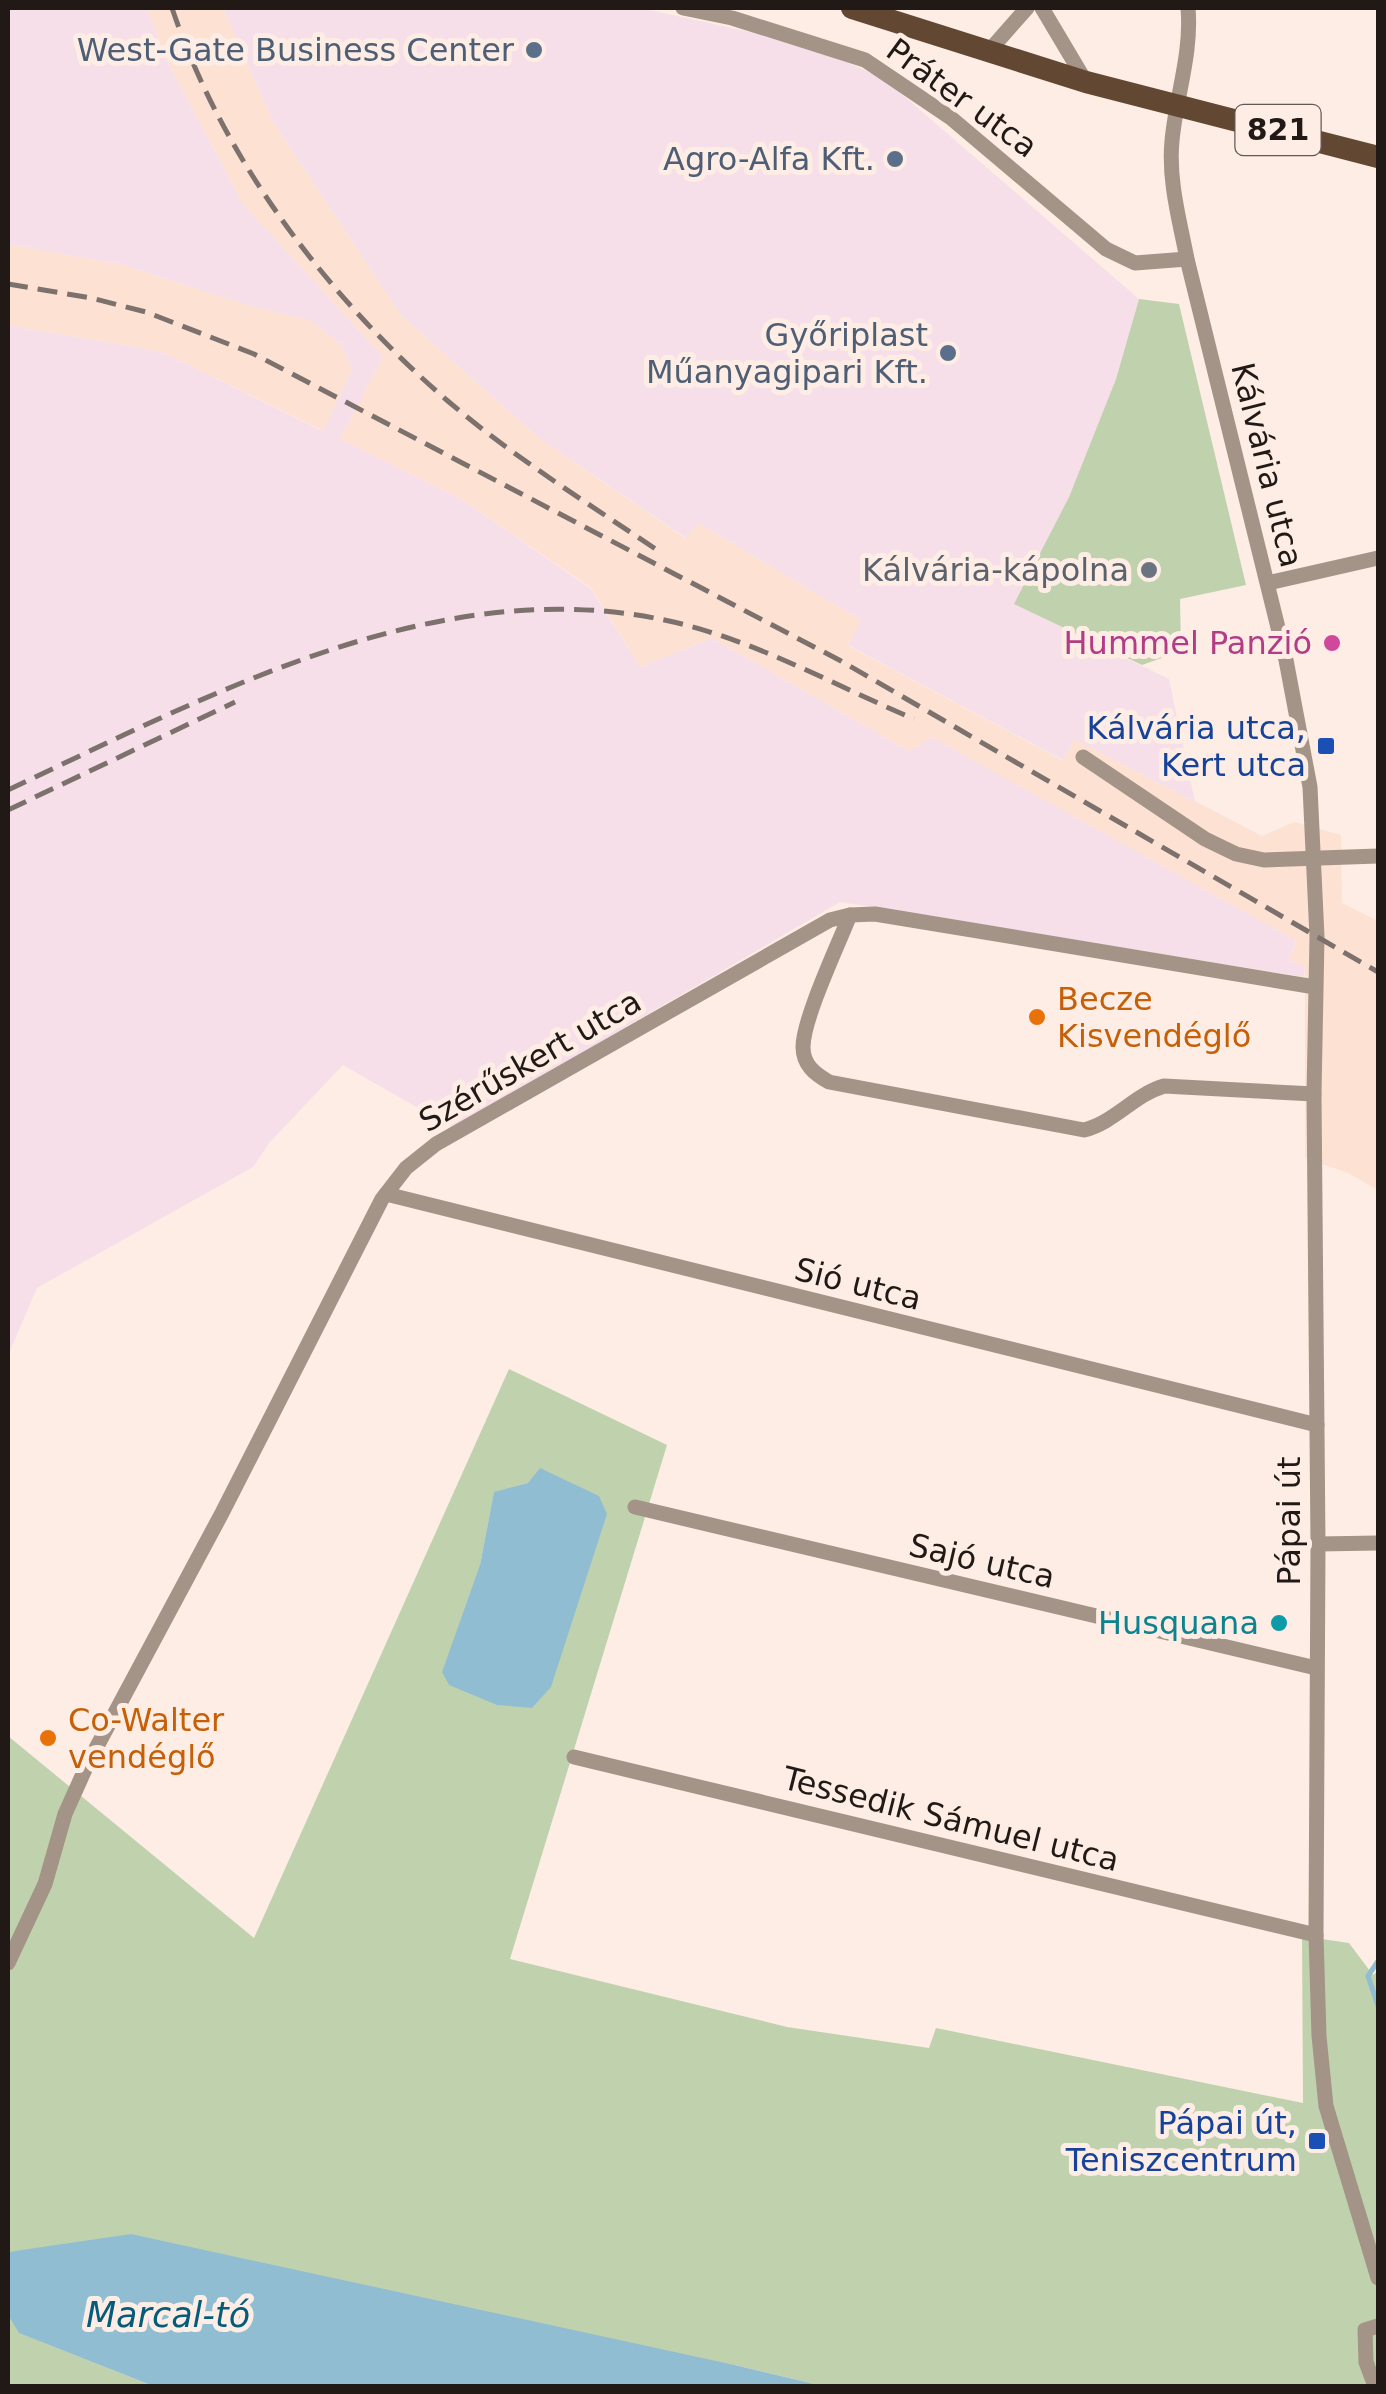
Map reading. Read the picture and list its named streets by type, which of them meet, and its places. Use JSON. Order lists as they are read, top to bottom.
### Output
{
  "streets": {
    "main road": ["821"],
    "street": [
      "Práter utca",
      "Kálvária utca",
      "Szérűskert utca",
      "Sió utca",
      "Pápai út",
      "Sajó utca",
      "Tessedik Sámuel utca"
    ]
  },
  "crossings": [
    ["Práter utca", "Kálvária utca"],
    ["821", "Kálvária utca"],
    ["Kálvária utca", "Pápai út"],
    ["Szérűskert utca", "Sió utca"],
    ["Szérűskert utca", "Pápai út"],
    ["Sió utca", "Pápai út"],
    ["Pápai út", "Sajó utca"],
    ["Pápai út", "Tessedik Sámuel utca"]
  ],
  "water": ["Marcal-tó"],
  "places": {
    "other": [
      "West-Gate Business Center",
      "Agro-Alfa Kft.",
      "Győriplast Műanyagipari Kft.",
      "Kálvária-kápolna",
      "Hummel Panzió",
      "Becze Kisvendéglő",
      "Husquana",
      "Co-Walter vendéglő"
    ],
    "transit": ["Kálvária utca, Kert utca", "Pápai út, Teniszcentrum"]
  }
}
